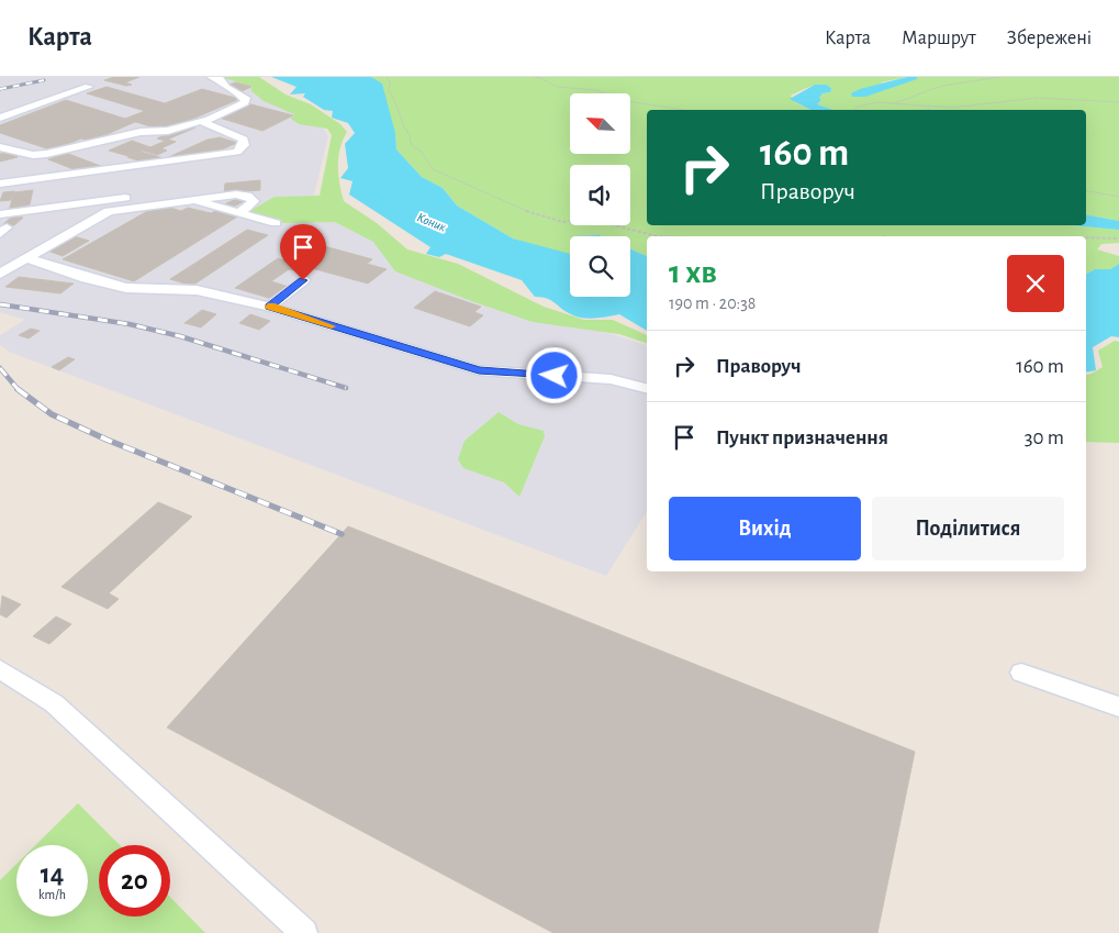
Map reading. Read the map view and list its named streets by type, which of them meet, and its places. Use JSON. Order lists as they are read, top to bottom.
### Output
{
  "water": ["Коник"],
  "north": "top left",
  "page": {
    "header": "Карта",
    "nav": ["Карта", "Маршрут", "Збережені"],
    "turn": ["160 m", "Праворуч"],
    "heading": ["1 хв", "190 m · 20:38"],
    "list": [
      {
        "name": "Праворуч",
        "value": "160 m"
      },
      {
        "name": "Пункт призначення",
        "value": "30 m"
      }
    ],
    "buttons": ["Вихід", "Поділитися"],
    "speed": "14 km/h",
    "limit": "20"
  }
}
